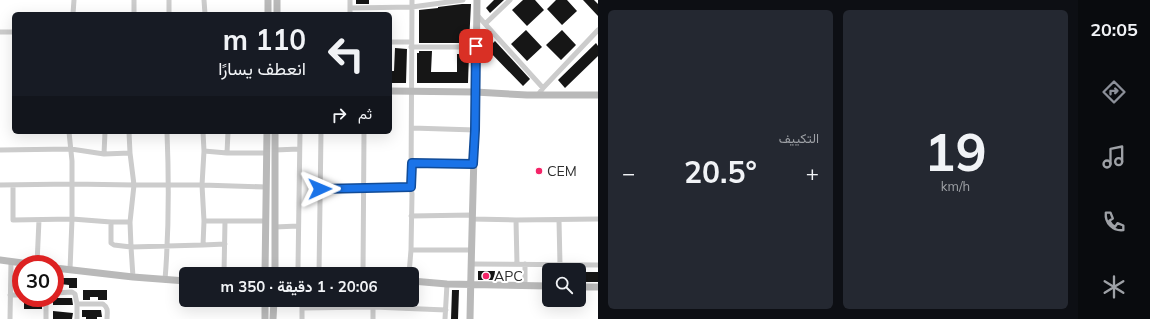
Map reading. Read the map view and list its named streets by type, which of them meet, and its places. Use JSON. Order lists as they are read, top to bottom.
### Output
{
  "places": ["CEM", "APC"],
  "page": {
    "tabs": "20:05",
    "tile": [
      ["19", "km/h"],
      "التكييف"
    ],
    "turn": ["110 m", "انعطف يسارًا"],
    "then": "ثم",
    "heat": ["−", "20.5°", "+"],
    "limit": "30",
    "trip": "20:06 · 1 دقيقة · 350 m"
  }
}
